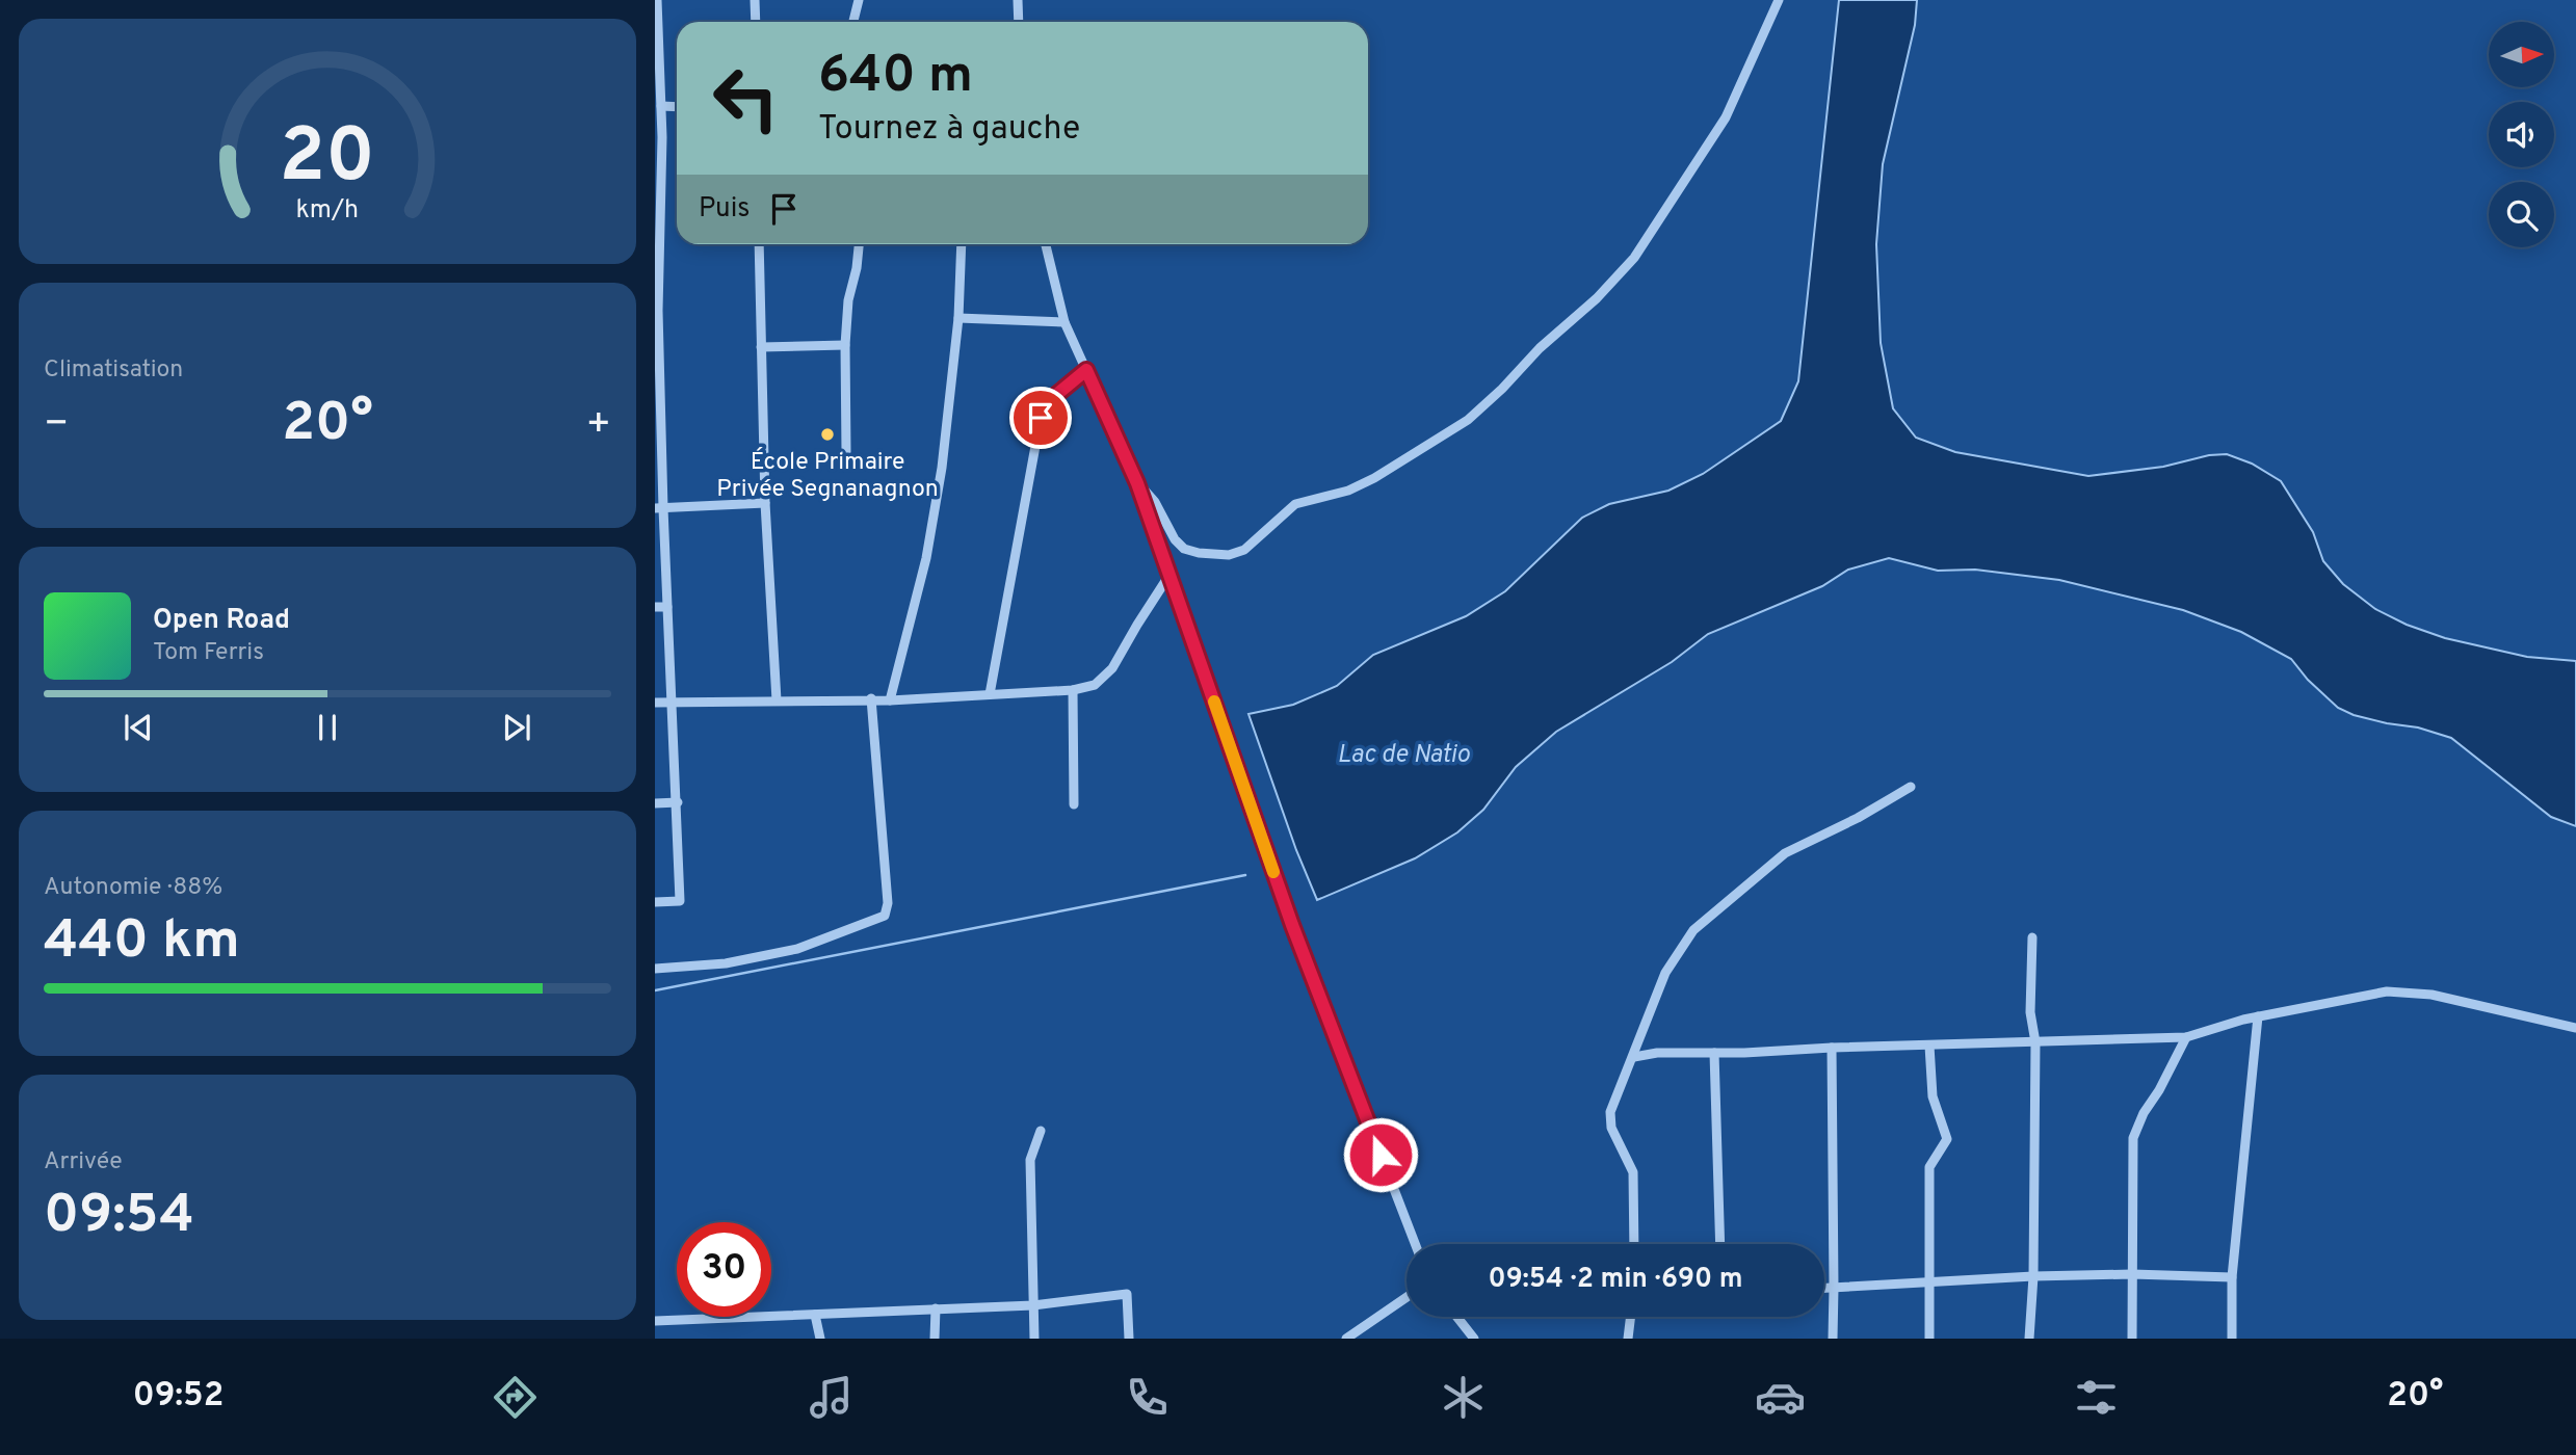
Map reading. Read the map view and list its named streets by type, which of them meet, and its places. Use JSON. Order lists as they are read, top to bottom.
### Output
{
  "water": ["Lac de Natio"],
  "places": ["École Primaire Privée Segnanagnon"],
  "north": "right",
  "page": {
    "turn": ["640 m", "Tournez à gauche"],
    "then": "Puis",
    "tile": [
      "Climatisation",
      ["Autonomie · 88%", "440 km"],
      ["Arrivée", "09:54"]
    ],
    "heat": ["−", "20°", "+"],
    "song": ["Open Road", "Tom Ferris"],
    "limit": "30",
    "trip": "09:54 · 2 min · 690 m",
    "tabs": ["09:52", "20°"],
    "gauge": ["20", "km/h"]
  }
}
